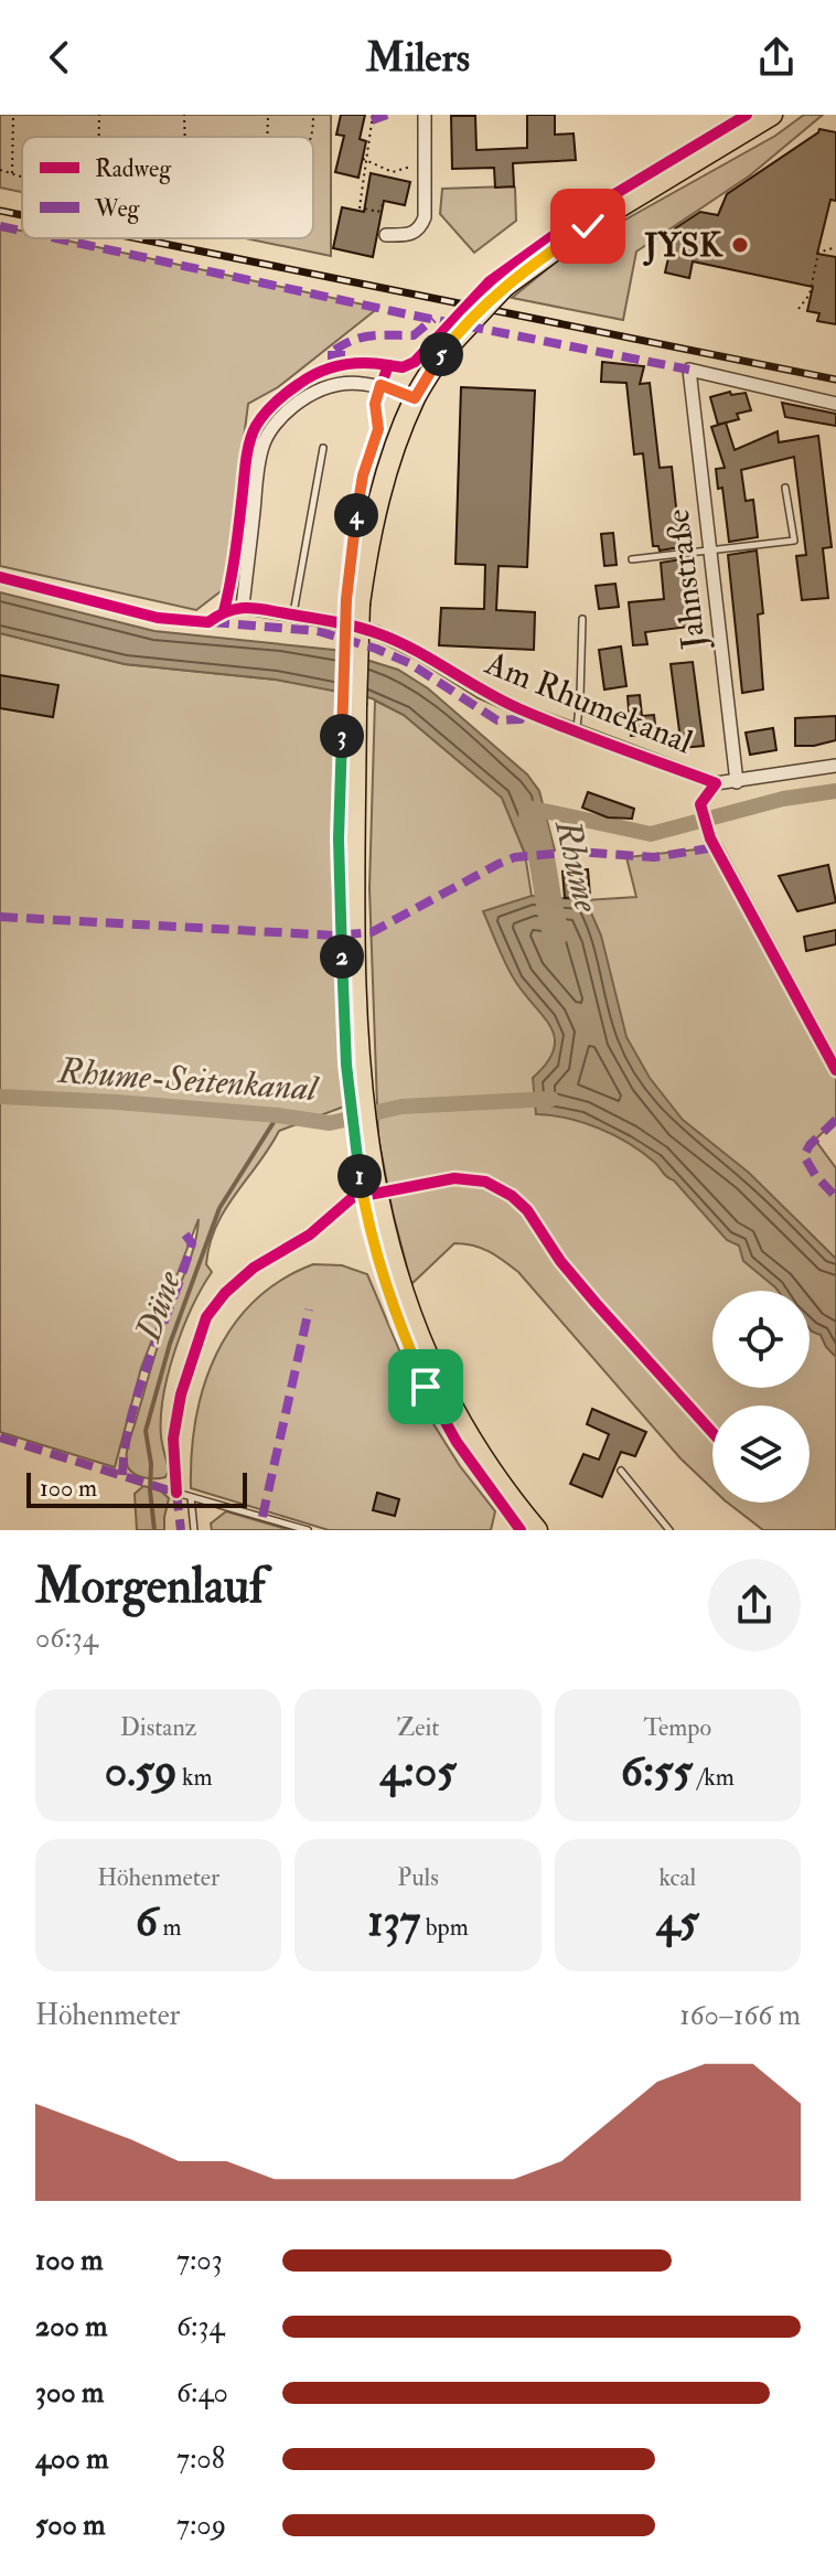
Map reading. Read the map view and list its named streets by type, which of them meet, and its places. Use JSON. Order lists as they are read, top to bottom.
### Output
{
  "streets": {
    "street": ["Jahnstraße", "Am Rhumekanal"]
  },
  "crossings": [
    ["Jahnstraße", "Am Rhumekanal"]
  ],
  "water": ["Rhume", "Rhume-Seitenkanal", "Düne"],
  "places": ["JYSK"],
  "legend": ["Radweg", "Weg"],
  "scale_bar": "100 m",
  "page": {
    "header": "Milers",
    "pins": [
      "5",
      "4",
      "3",
      "2",
      "1"
    ],
    "scale": "100 m",
    "heading": ["Morgenlauf", "06:34"],
    "stats": [
      ["Distanz", "0.59 km"],
      ["Zeit", "4:05"],
      ["Tempo", "6:55 /km"],
      ["Höhenmeter", "6 m"],
      ["Puls", "137 bpm"],
      ["kcal", "45"]
    ],
    "chart": ["Höhenmeter", "160–166 m"],
    "list": [
      {
        "name": "100 m",
        "note": "7:03"
      },
      {
        "name": "200 m",
        "note": "6:34"
      },
      {
        "name": "300 m",
        "note": "6:40"
      },
      {
        "name": "400 m",
        "note": "7:08"
      },
      {
        "name": "500 m",
        "note": "7:09"
      }
    ]
  }
}
